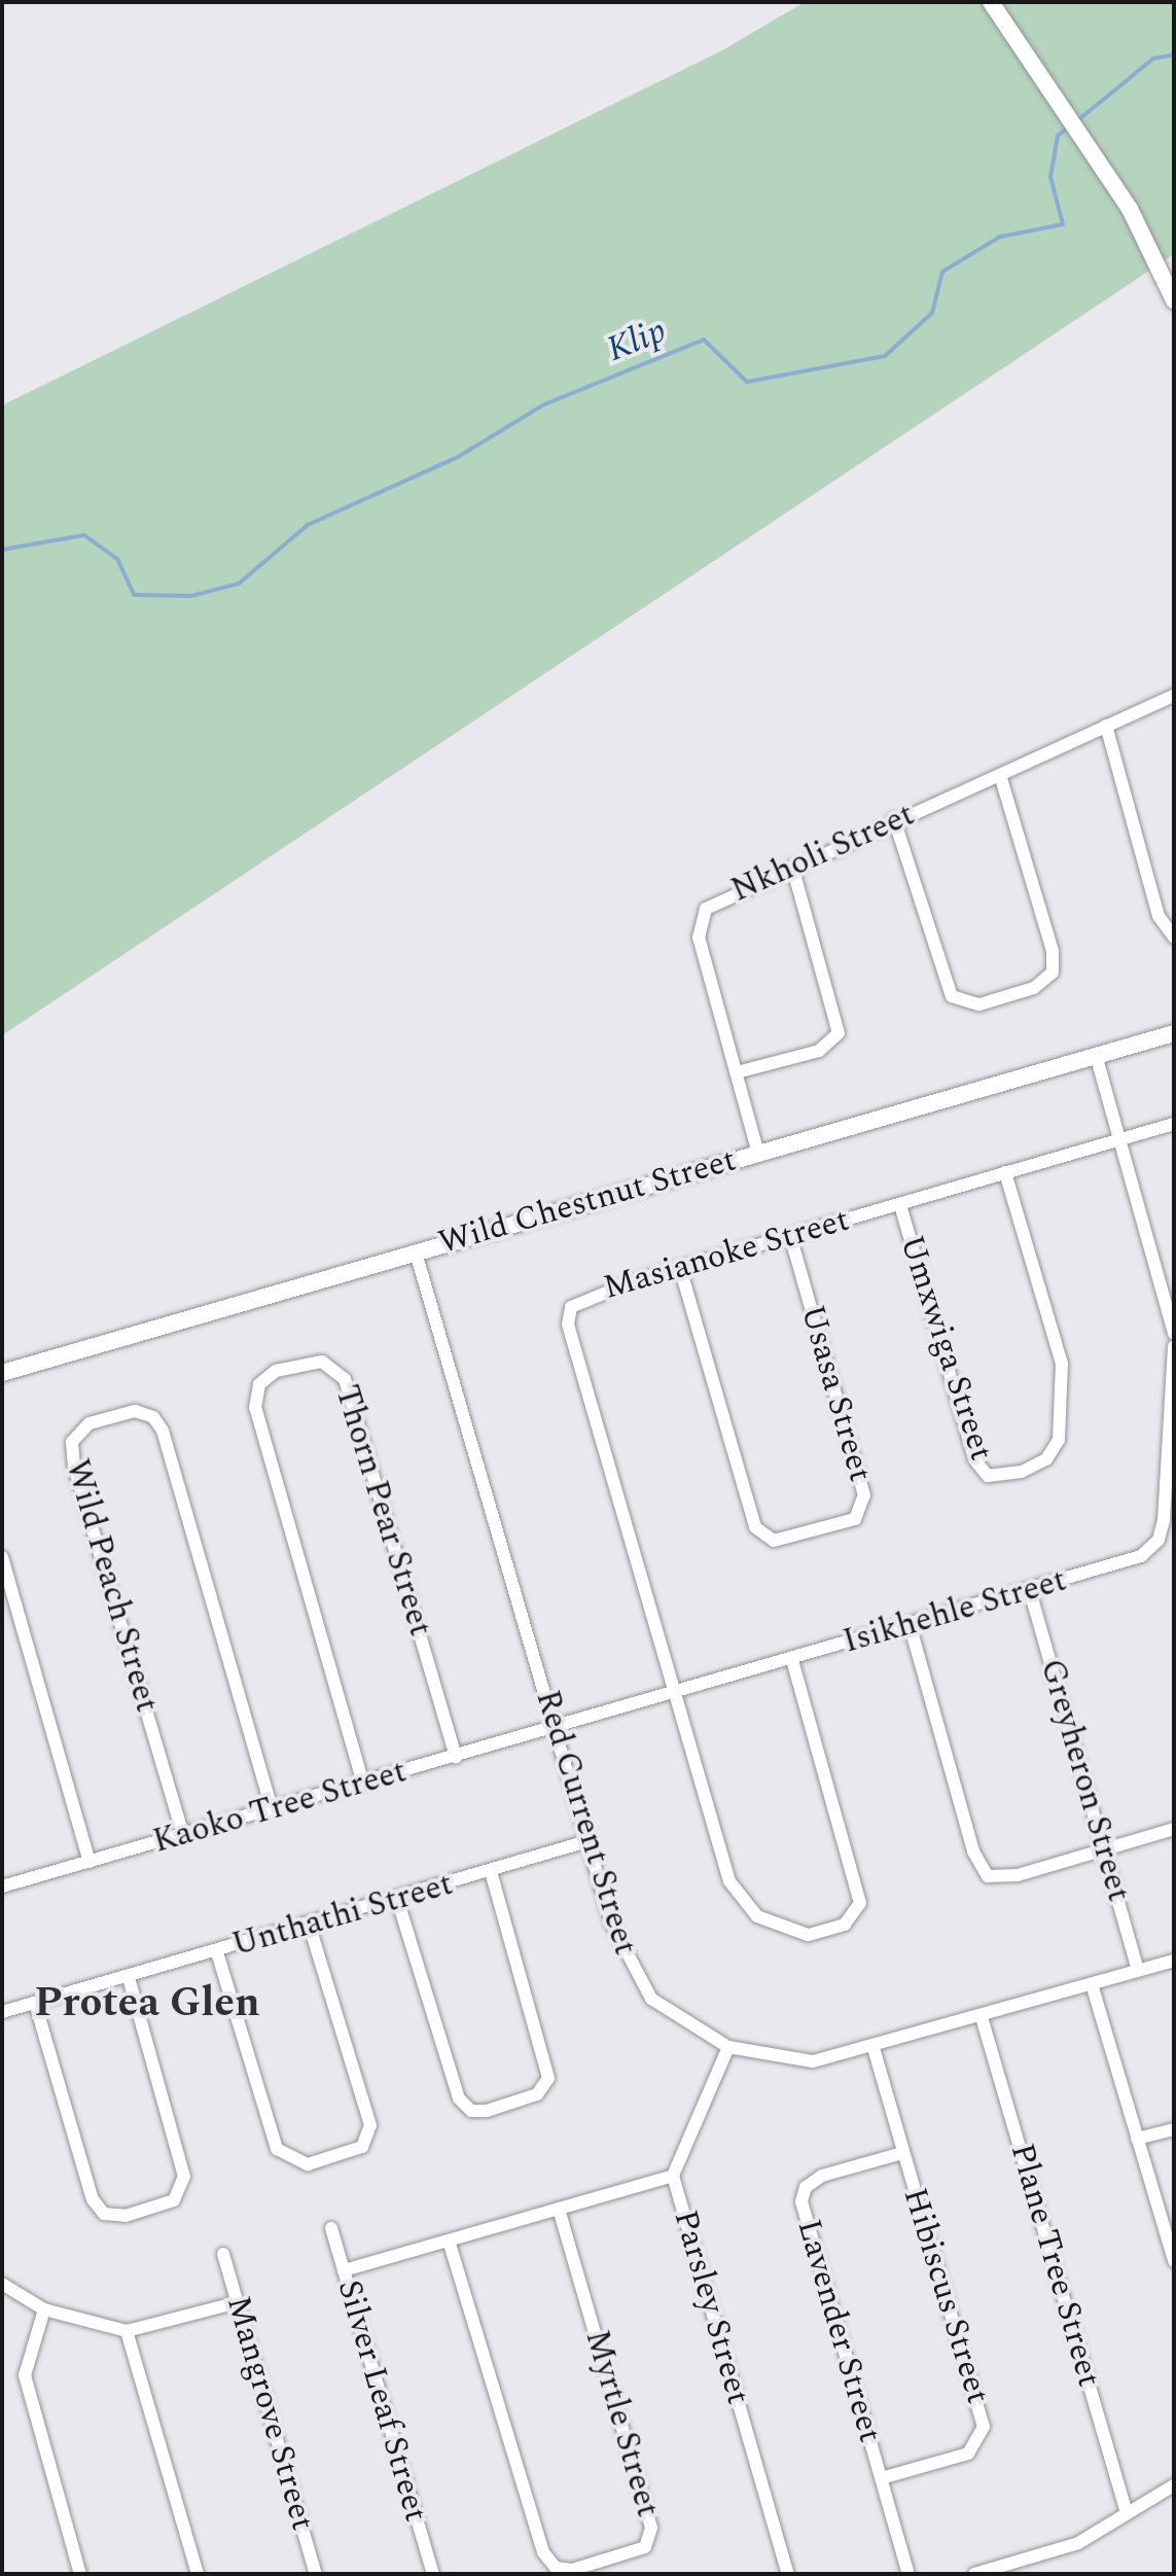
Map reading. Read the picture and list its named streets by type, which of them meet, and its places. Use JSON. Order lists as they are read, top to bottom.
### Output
{
  "streets": {
    "street": [
      "Nkholi Street",
      "Wild Chestnut Street",
      "Masianoke Street",
      "Umxwiga Street",
      "Usasa Street",
      "Thorn Pear Street",
      "Wild Peach Street",
      "Isikhehle Street",
      "Greyheron Street",
      "Kaoko Tree Street",
      "Red Current Street",
      "Unthathi Street",
      "Plane Tree Street",
      "Hibiscus Street",
      "Parsley Street",
      "Lavender Street",
      "Silver Leaf Street",
      "Mangrove Street",
      "Myrtle Street"
    ]
  },
  "crossings": [
    ["Nkholi Street", "Wild Chestnut Street"],
    ["Wild Chestnut Street", "Red Current Street"],
    ["Masianoke Street", "Umxwiga Street"],
    ["Masianoke Street", "Usasa Street"],
    ["Masianoke Street", "Isikhehle Street"],
    ["Thorn Pear Street", "Kaoko Tree Street"],
    ["Wild Peach Street", "Kaoko Tree Street"],
    ["Isikhehle Street", "Greyheron Street"],
    ["Isikhehle Street", "Kaoko Tree Street"],
    ["Isikhehle Street", "Red Current Street"],
    ["Greyheron Street", "Red Current Street"],
    ["Kaoko Tree Street", "Red Current Street"],
    ["Red Current Street", "Unthathi Street"],
    ["Red Current Street", "Plane Tree Street"],
    ["Red Current Street", "Hibiscus Street"],
    ["Red Current Street", "Parsley Street"],
    ["Hibiscus Street", "Lavender Street"]
  ],
  "districts": ["Protea Glen"],
  "water": ["Klip"]
}
